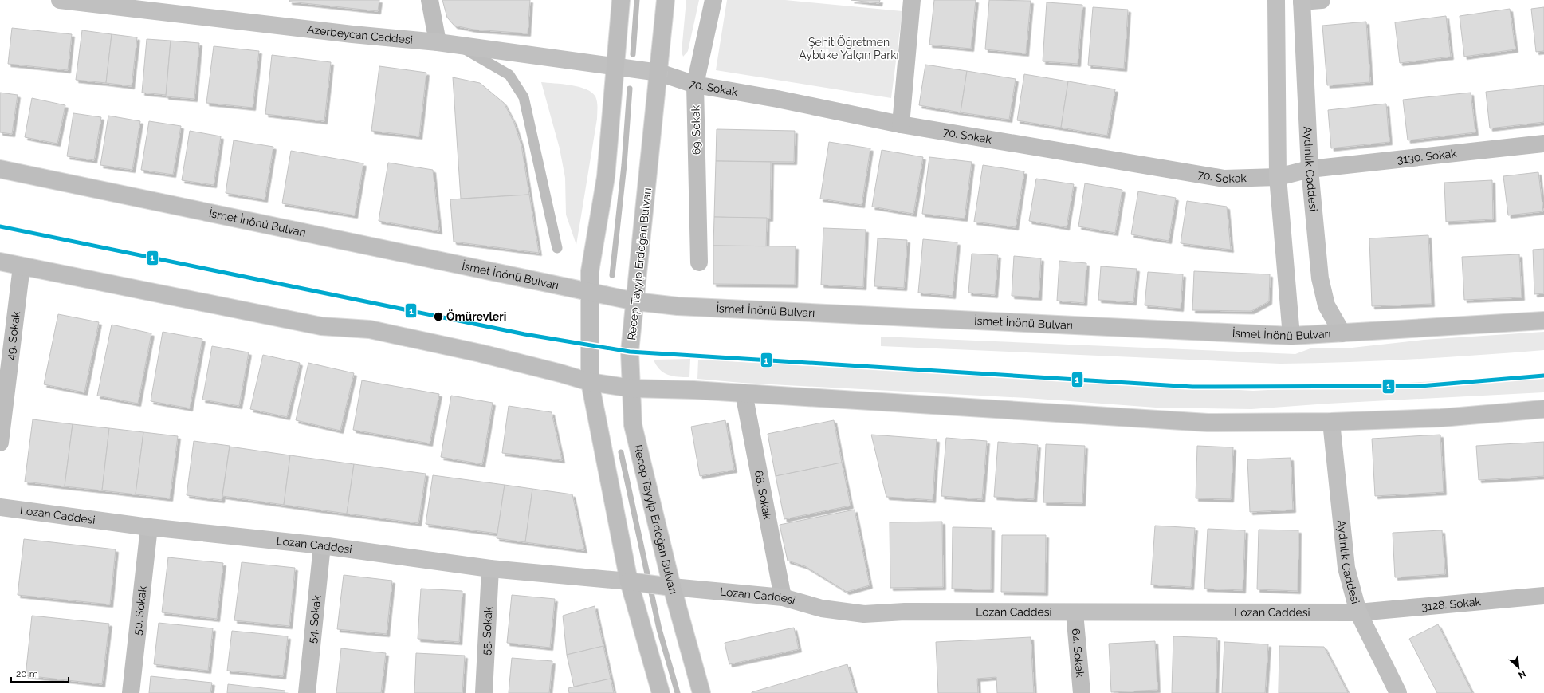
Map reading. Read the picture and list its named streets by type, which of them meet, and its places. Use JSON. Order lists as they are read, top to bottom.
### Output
{
  "streets": {
    "main road": [
      "Azerbeycan Caddesi",
      "70. Sokak",
      "69. Sokak",
      "3130. Sokak",
      "Aydınlık Caddesi",
      "İsmet İnönü Bulvarı",
      "Recep Tayyip Erdoğan Bulvarı",
      "49. Sokak",
      "68. Sokak",
      "Lozan Caddesi",
      "3128. Sokak",
      "50. Sokak",
      "54. Sokak",
      "55. Sokak",
      "64. Sokak"
    ]
  },
  "crossings": [
    ["Azerbeycan Caddesi", "70. Sokak"],
    ["Azerbeycan Caddesi", "Recep Tayyip Erdoğan Bulvarı"],
    ["70. Sokak", "69. Sokak"],
    ["70. Sokak", "Recep Tayyip Erdoğan Bulvarı"],
    ["3130. Sokak", "Aydınlık Caddesi"],
    ["Aydınlık Caddesi", "İsmet İnönü Bulvarı"],
    ["Aydınlık Caddesi", "Lozan Caddesi"],
    ["Aydınlık Caddesi", "3128. Sokak"],
    ["İsmet İnönü Bulvarı", "Recep Tayyip Erdoğan Bulvarı"],
    ["Recep Tayyip Erdoğan Bulvarı", "Lozan Caddesi"],
    ["68. Sokak", "Lozan Caddesi"],
    ["Lozan Caddesi", "3128. Sokak"],
    ["Lozan Caddesi", "50. Sokak"],
    ["Lozan Caddesi", "54. Sokak"],
    ["Lozan Caddesi", "55. Sokak"],
    ["Lozan Caddesi", "64. Sokak"]
  ],
  "parks": ["Şehit Öğretmen Aybüke Yalçın Parkı"],
  "places": ["Ömürevleri"],
  "lines": ["transit line 1"],
  "scale_bar": "20 m",
  "north": "bottom right"
}
